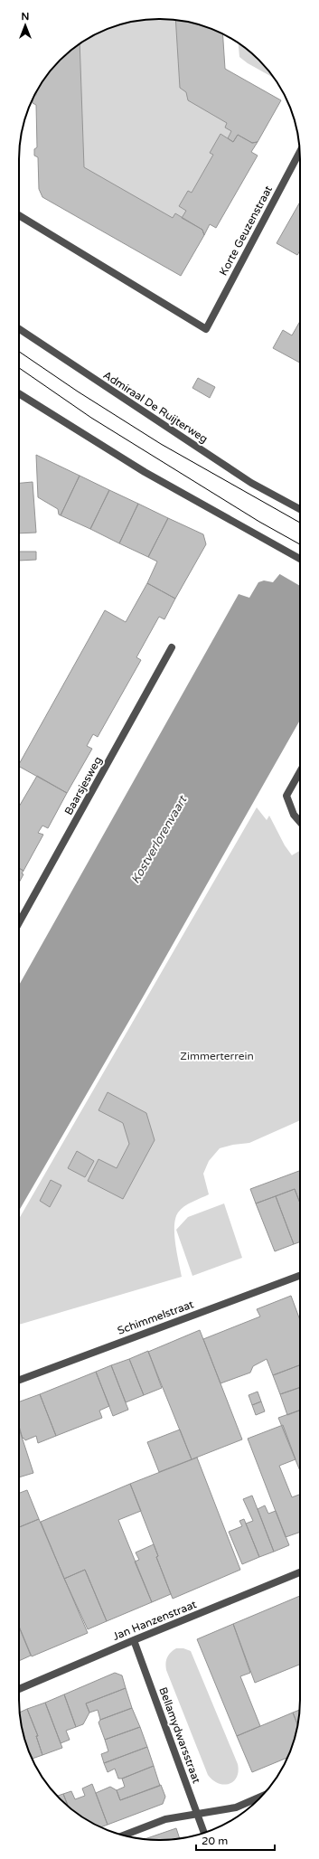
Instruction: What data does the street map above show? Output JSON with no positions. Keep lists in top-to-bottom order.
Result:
{
  "streets": {
    "street": [
      "Korte Geuzenstraat",
      "Admiraal De Ruijterweg",
      "Baarsjesweg",
      "Schimmelstraat",
      "Jan Hanzenstraat",
      "Bellamydwarsstraat"
    ]
  },
  "crossings": [
    ["Jan Hanzenstraat", "Bellamydwarsstraat"]
  ],
  "water": ["Kostverlorenvaart"],
  "parks": ["Zimmerterrein"],
  "scale_bar": "20 m",
  "north": "top"
}
